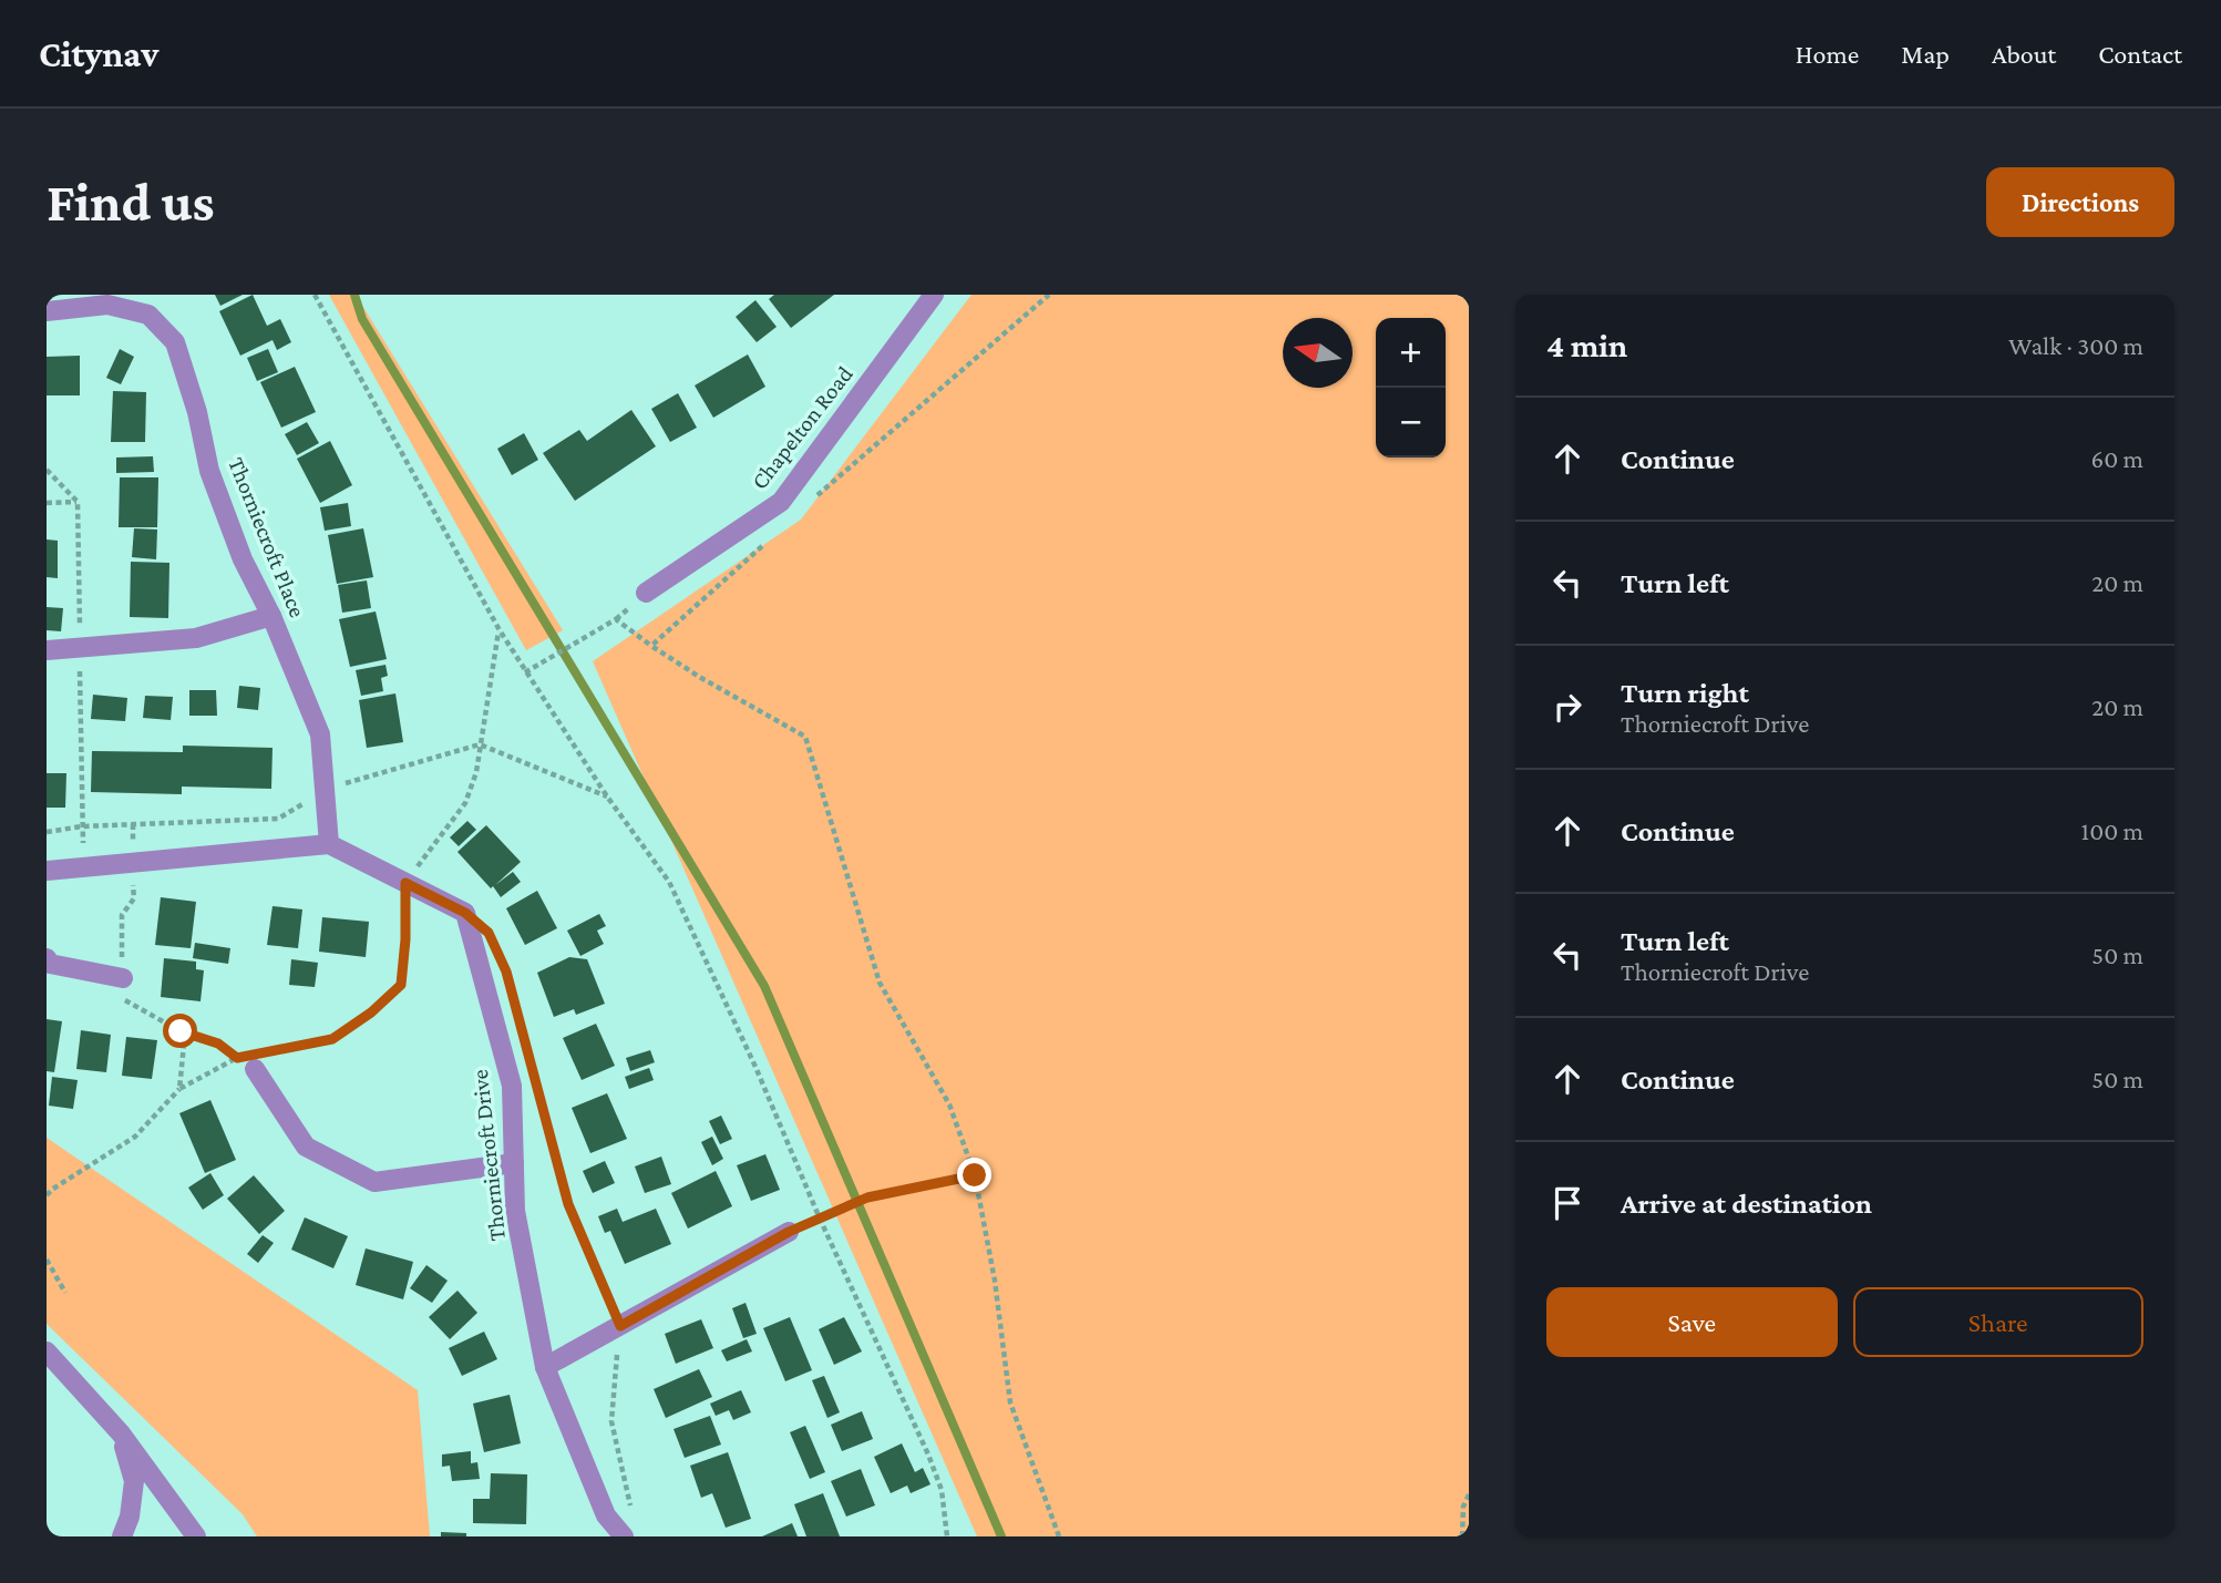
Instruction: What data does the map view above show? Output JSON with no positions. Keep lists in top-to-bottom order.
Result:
{
  "streets": {
    "street": ["Chapelton Road", "Thorniecroft Place", "Thorniecroft Drive"]
  },
  "crossings": [
    ["Thorniecroft Place", "Thorniecroft Drive"]
  ],
  "north": "left",
  "page": {
    "header": "Citynav",
    "nav": [
      "Home",
      "Map",
      "About",
      "Contact"
    ],
    "buttons": [
      "Directions",
      ["Save", "Share"]
    ],
    "title": "Find us",
    "heading": ["4 min", "Walk · 300 m"],
    "map_buttons": ["+", "−"],
    "list": [
      ["Continue", "60 m"],
      ["Turn left", "20 m"],
      ["Turn right", "Thorniecroft Drive", "20 m"],
      ["Continue", "100 m"],
      ["Turn left", "Thorniecroft Drive", "50 m"],
      ["Continue", "50 m"],
      "Arrive at destination"
    ]
  }
}
